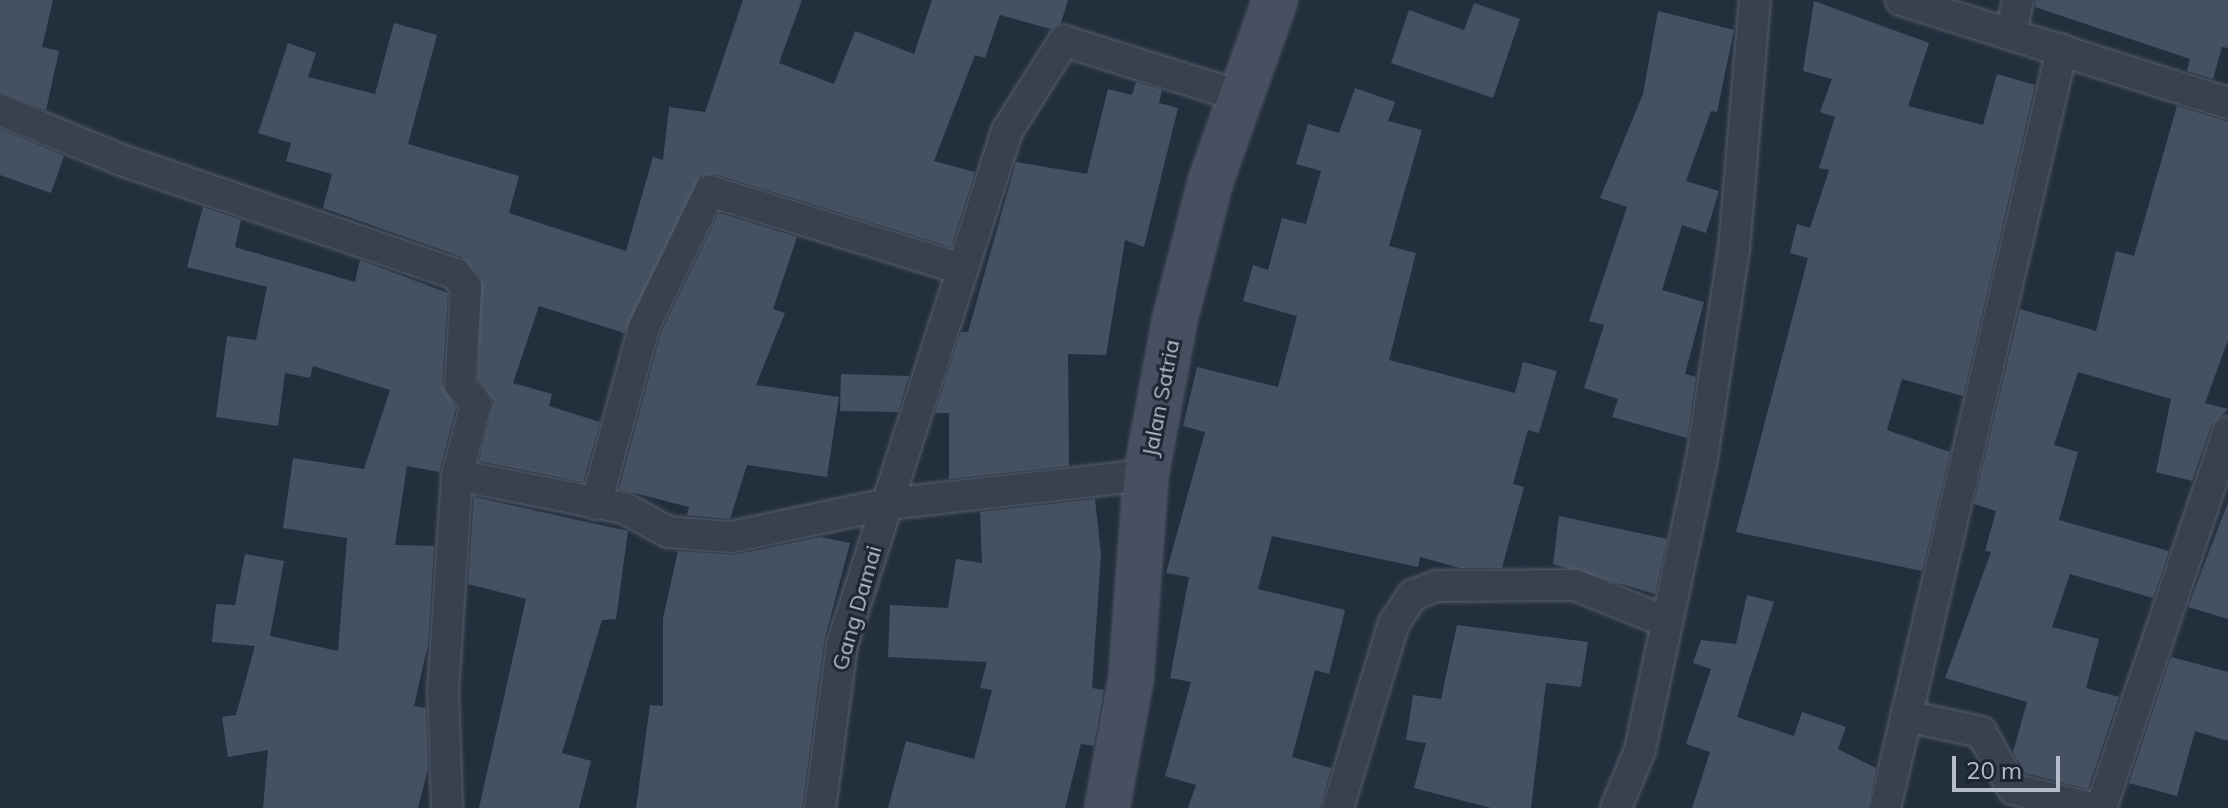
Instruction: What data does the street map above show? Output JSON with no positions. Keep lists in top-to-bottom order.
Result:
{
  "streets": {
    "street": ["Jalan Satria", "Gang Damai"]
  },
  "crossings": [
    ["Jalan Satria", "Gang Damai"]
  ],
  "scale_bar": "20 m"
}
